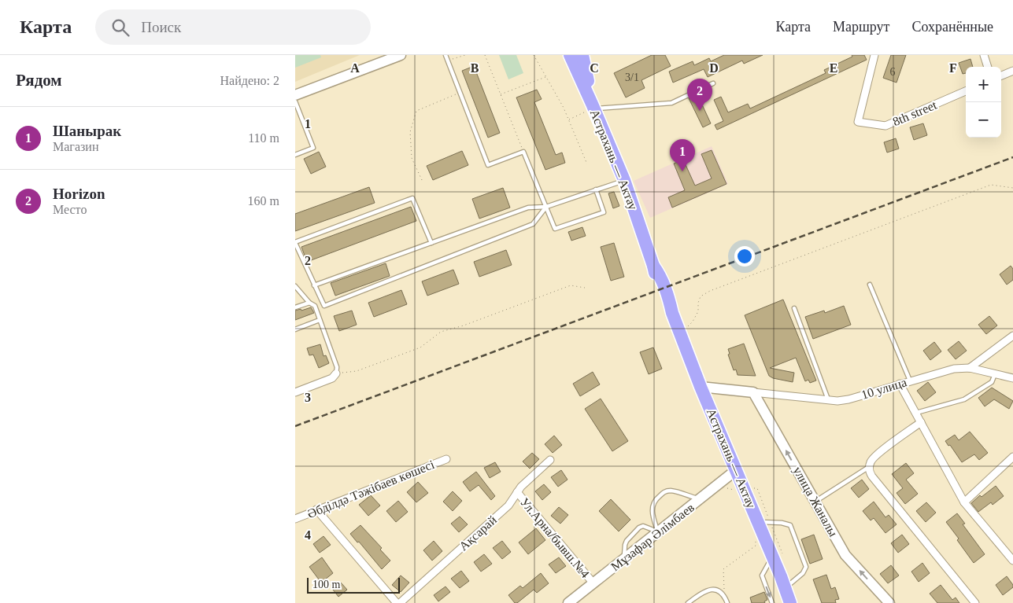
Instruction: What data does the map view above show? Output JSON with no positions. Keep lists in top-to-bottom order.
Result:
{
  "streets": {
    "highway": ["Астрахань — Актау"],
    "street": [
      "8th street",
      "10 улица",
      "Әбділдә Тәжібаев көшесі",
      "улица Жаналы",
      "Ақсарай",
      "Мұзафар Әлімбаев",
      "Ул.Арна/бывш.№4"
    ]
  },
  "crossings": [
    ["Астрахань — Актау", "Мұзафар Әлімбаев"],
    ["10 улица", "улица Жаналы"],
    ["Ақсарай", "Ул.Арна/бывш.№4"],
    ["Мұзафар Әлімбаев", "Ул.Арна/бывш.№4"]
  ],
  "house_numbers": ["6", "3/1"],
  "scale_bar": "100 m",
  "page": {
    "header": "Карта",
    "search": "Поиск",
    "nav": ["Карта", "Маршрут", "Сохранённые"],
    "heading": ["Рядом", "Найдено: 2"],
    "map_buttons": ["+", "−"],
    "pins": ["2", "1"],
    "list": [
      {
        "mark": "1",
        "name": "Шанырак",
        "note": "Магазин",
        "value": "110 m"
      },
      {
        "mark": "2",
        "name": "Horizon",
        "note": "Место",
        "value": "160 m"
      }
    ],
    "scale": "100 m"
  },
  "grid": {
    "columns": [
      "A",
      "B",
      "C",
      "D",
      "E",
      "F"
    ],
    "rows": [
      "1",
      "2",
      "3",
      "4"
    ]
  }
}
